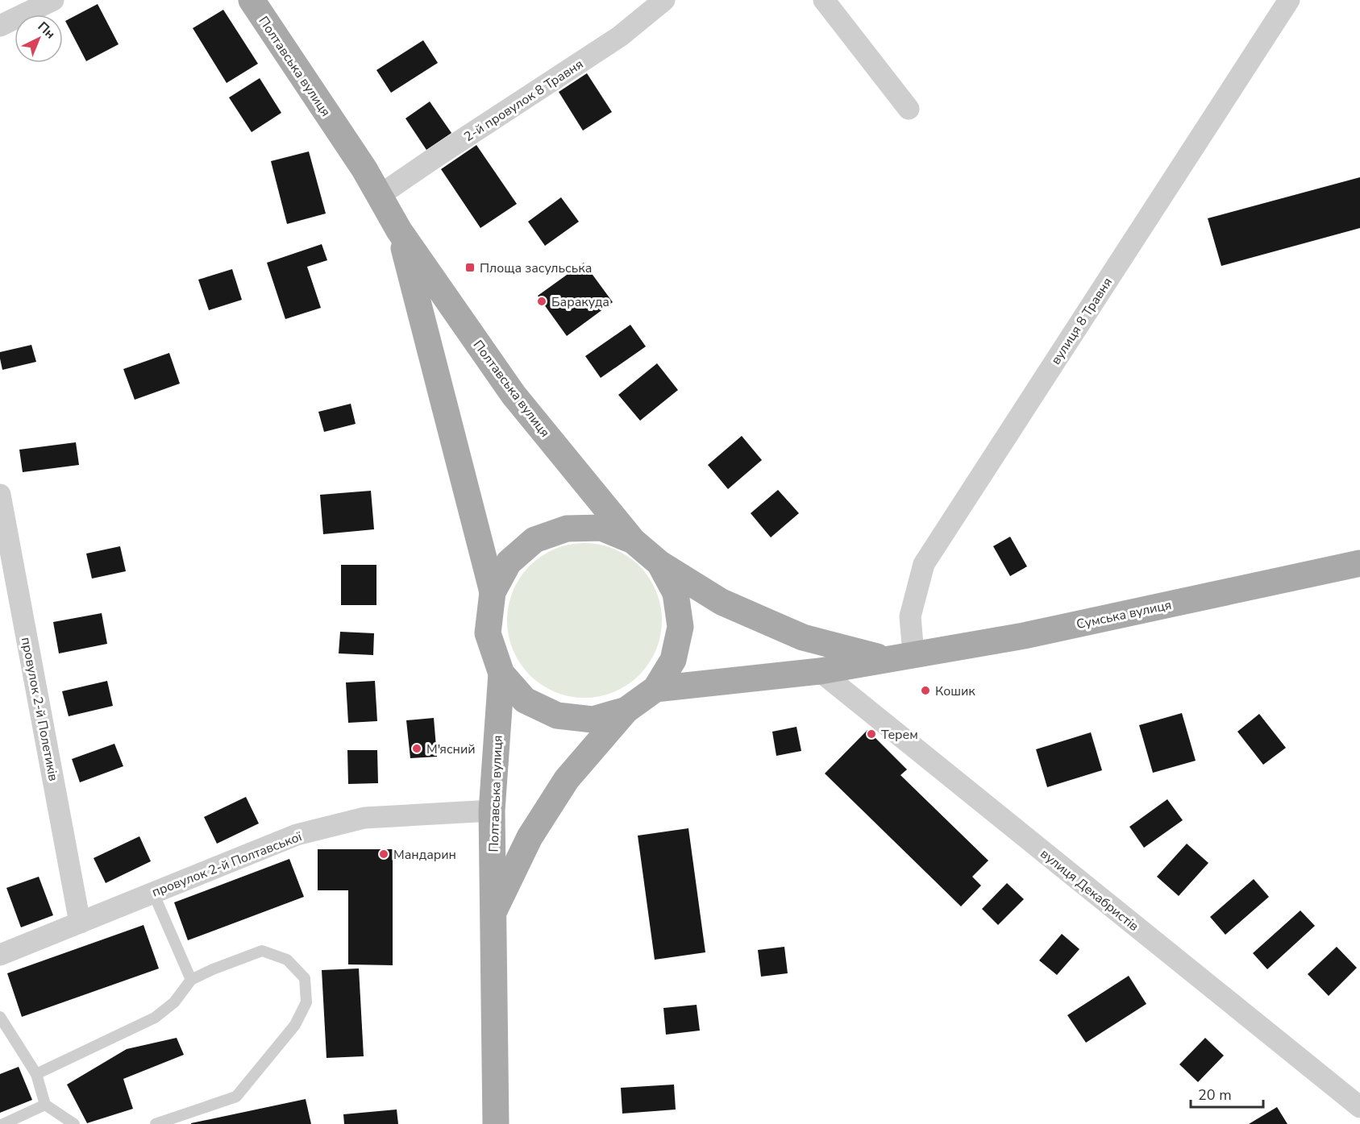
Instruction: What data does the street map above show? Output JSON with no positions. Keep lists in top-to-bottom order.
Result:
{
  "streets": {
    "main road": ["Полтавська вулиця", "Сумська вулиця"],
    "street": [
      "2-й провулок 8 Травня",
      "вулиця 8 Травня",
      "провулок 2-й Полетиків",
      "провулок 2-й Полтавської",
      "вулиця Декабристів"
    ]
  },
  "crossings": [
    ["Полтавська вулиця", "2-й провулок 8 Травня"],
    ["Полтавська вулиця", "провулок 2-й Полтавської"],
    ["вулиця 8 Травня", "Сумська вулиця"],
    ["Сумська вулиця", "вулиця Декабристів"],
    ["провулок 2-й Полетиків", "провулок 2-й Полтавської"]
  ],
  "places": {
    "transit": ["Площа засульська"],
    "other": [
      "Баракуда",
      "Кошик",
      "Терем",
      "М'ясний",
      "Мандарин"
    ]
  },
  "scale_bar": "20 m",
  "north": "top right"
}
